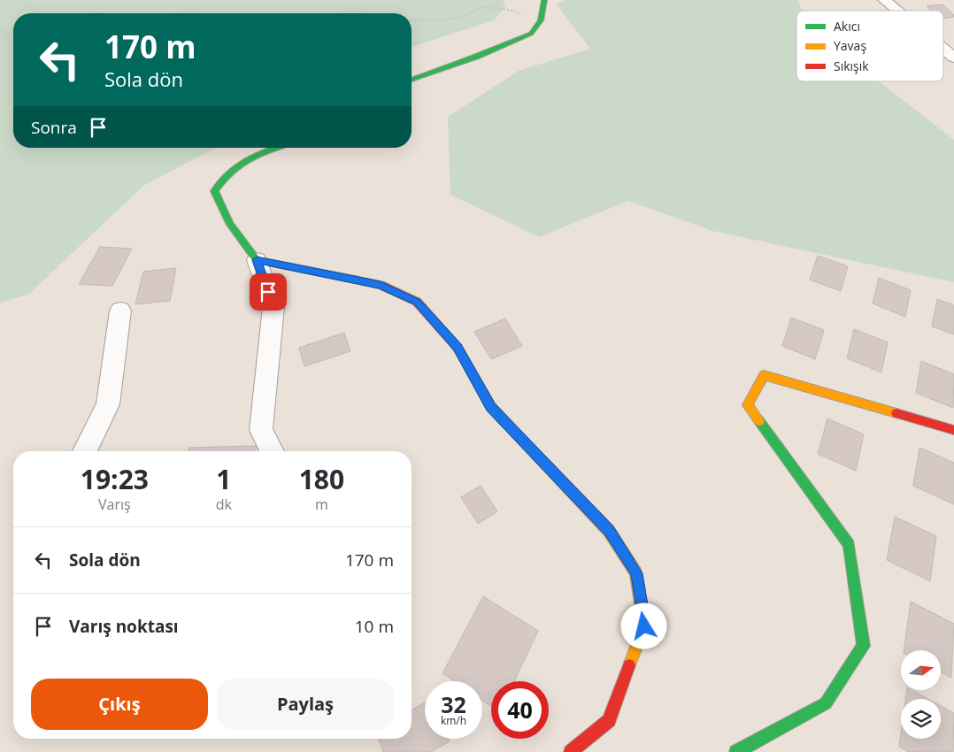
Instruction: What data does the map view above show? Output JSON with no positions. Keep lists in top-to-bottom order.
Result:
{
  "legend": ["Akıcı", "Yavaş", "Sıkışık"],
  "north": "right",
  "page": {
    "turn": ["170 m", "Sola dön"],
    "then": "Sonra",
    "eta": [
      "19:23",
      "Varış",
      "1",
      "dk",
      "180",
      "m"
    ],
    "list": [
      {
        "name": "Sola dön",
        "value": "170 m"
      },
      {
        "name": "Varış noktası",
        "value": "10 m"
      }
    ],
    "buttons": ["Çıkış", "Paylaş"],
    "speed": "32 km/h",
    "limit": "40"
  }
}
